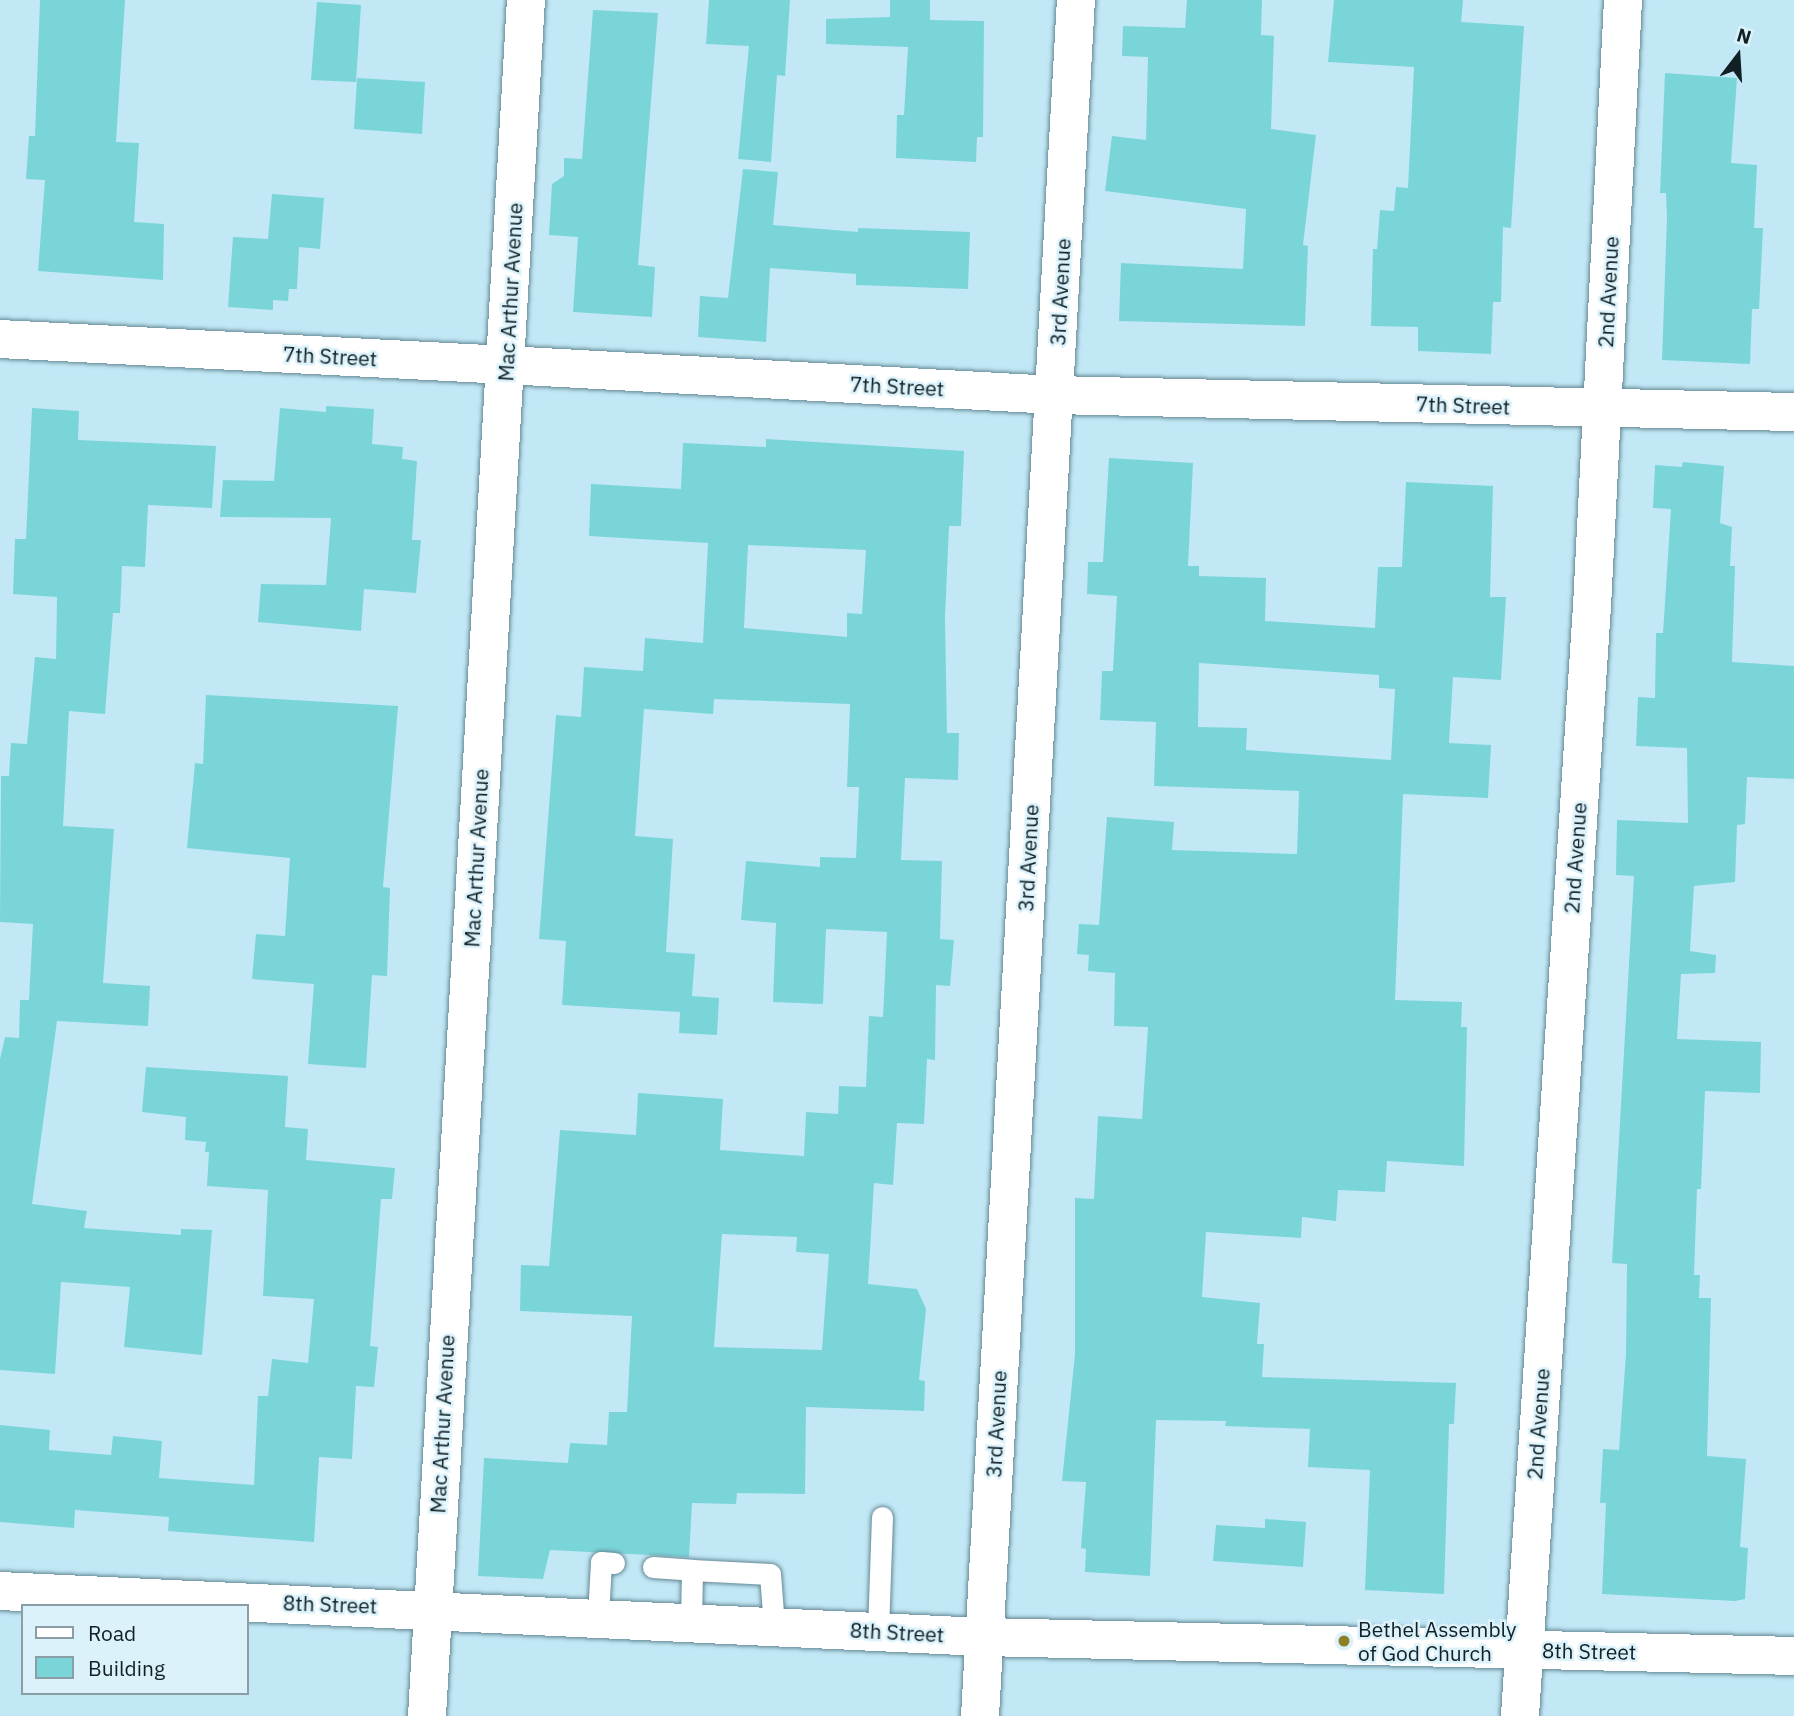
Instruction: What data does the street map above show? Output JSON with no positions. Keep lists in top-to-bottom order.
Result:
{
  "streets": {
    "street": [
      "Mac Arthur Avenue",
      "3rd Avenue",
      "2nd Avenue",
      "7th Street",
      "8th Street"
    ]
  },
  "crossings": [
    ["Mac Arthur Avenue", "7th Street"],
    ["Mac Arthur Avenue", "8th Street"],
    ["3rd Avenue", "7th Street"],
    ["3rd Avenue", "8th Street"],
    ["2nd Avenue", "7th Street"],
    ["2nd Avenue", "8th Street"]
  ],
  "places": ["Bethel Assembly of God Church"],
  "legend": ["Road", "Building"],
  "north": "top"
}
